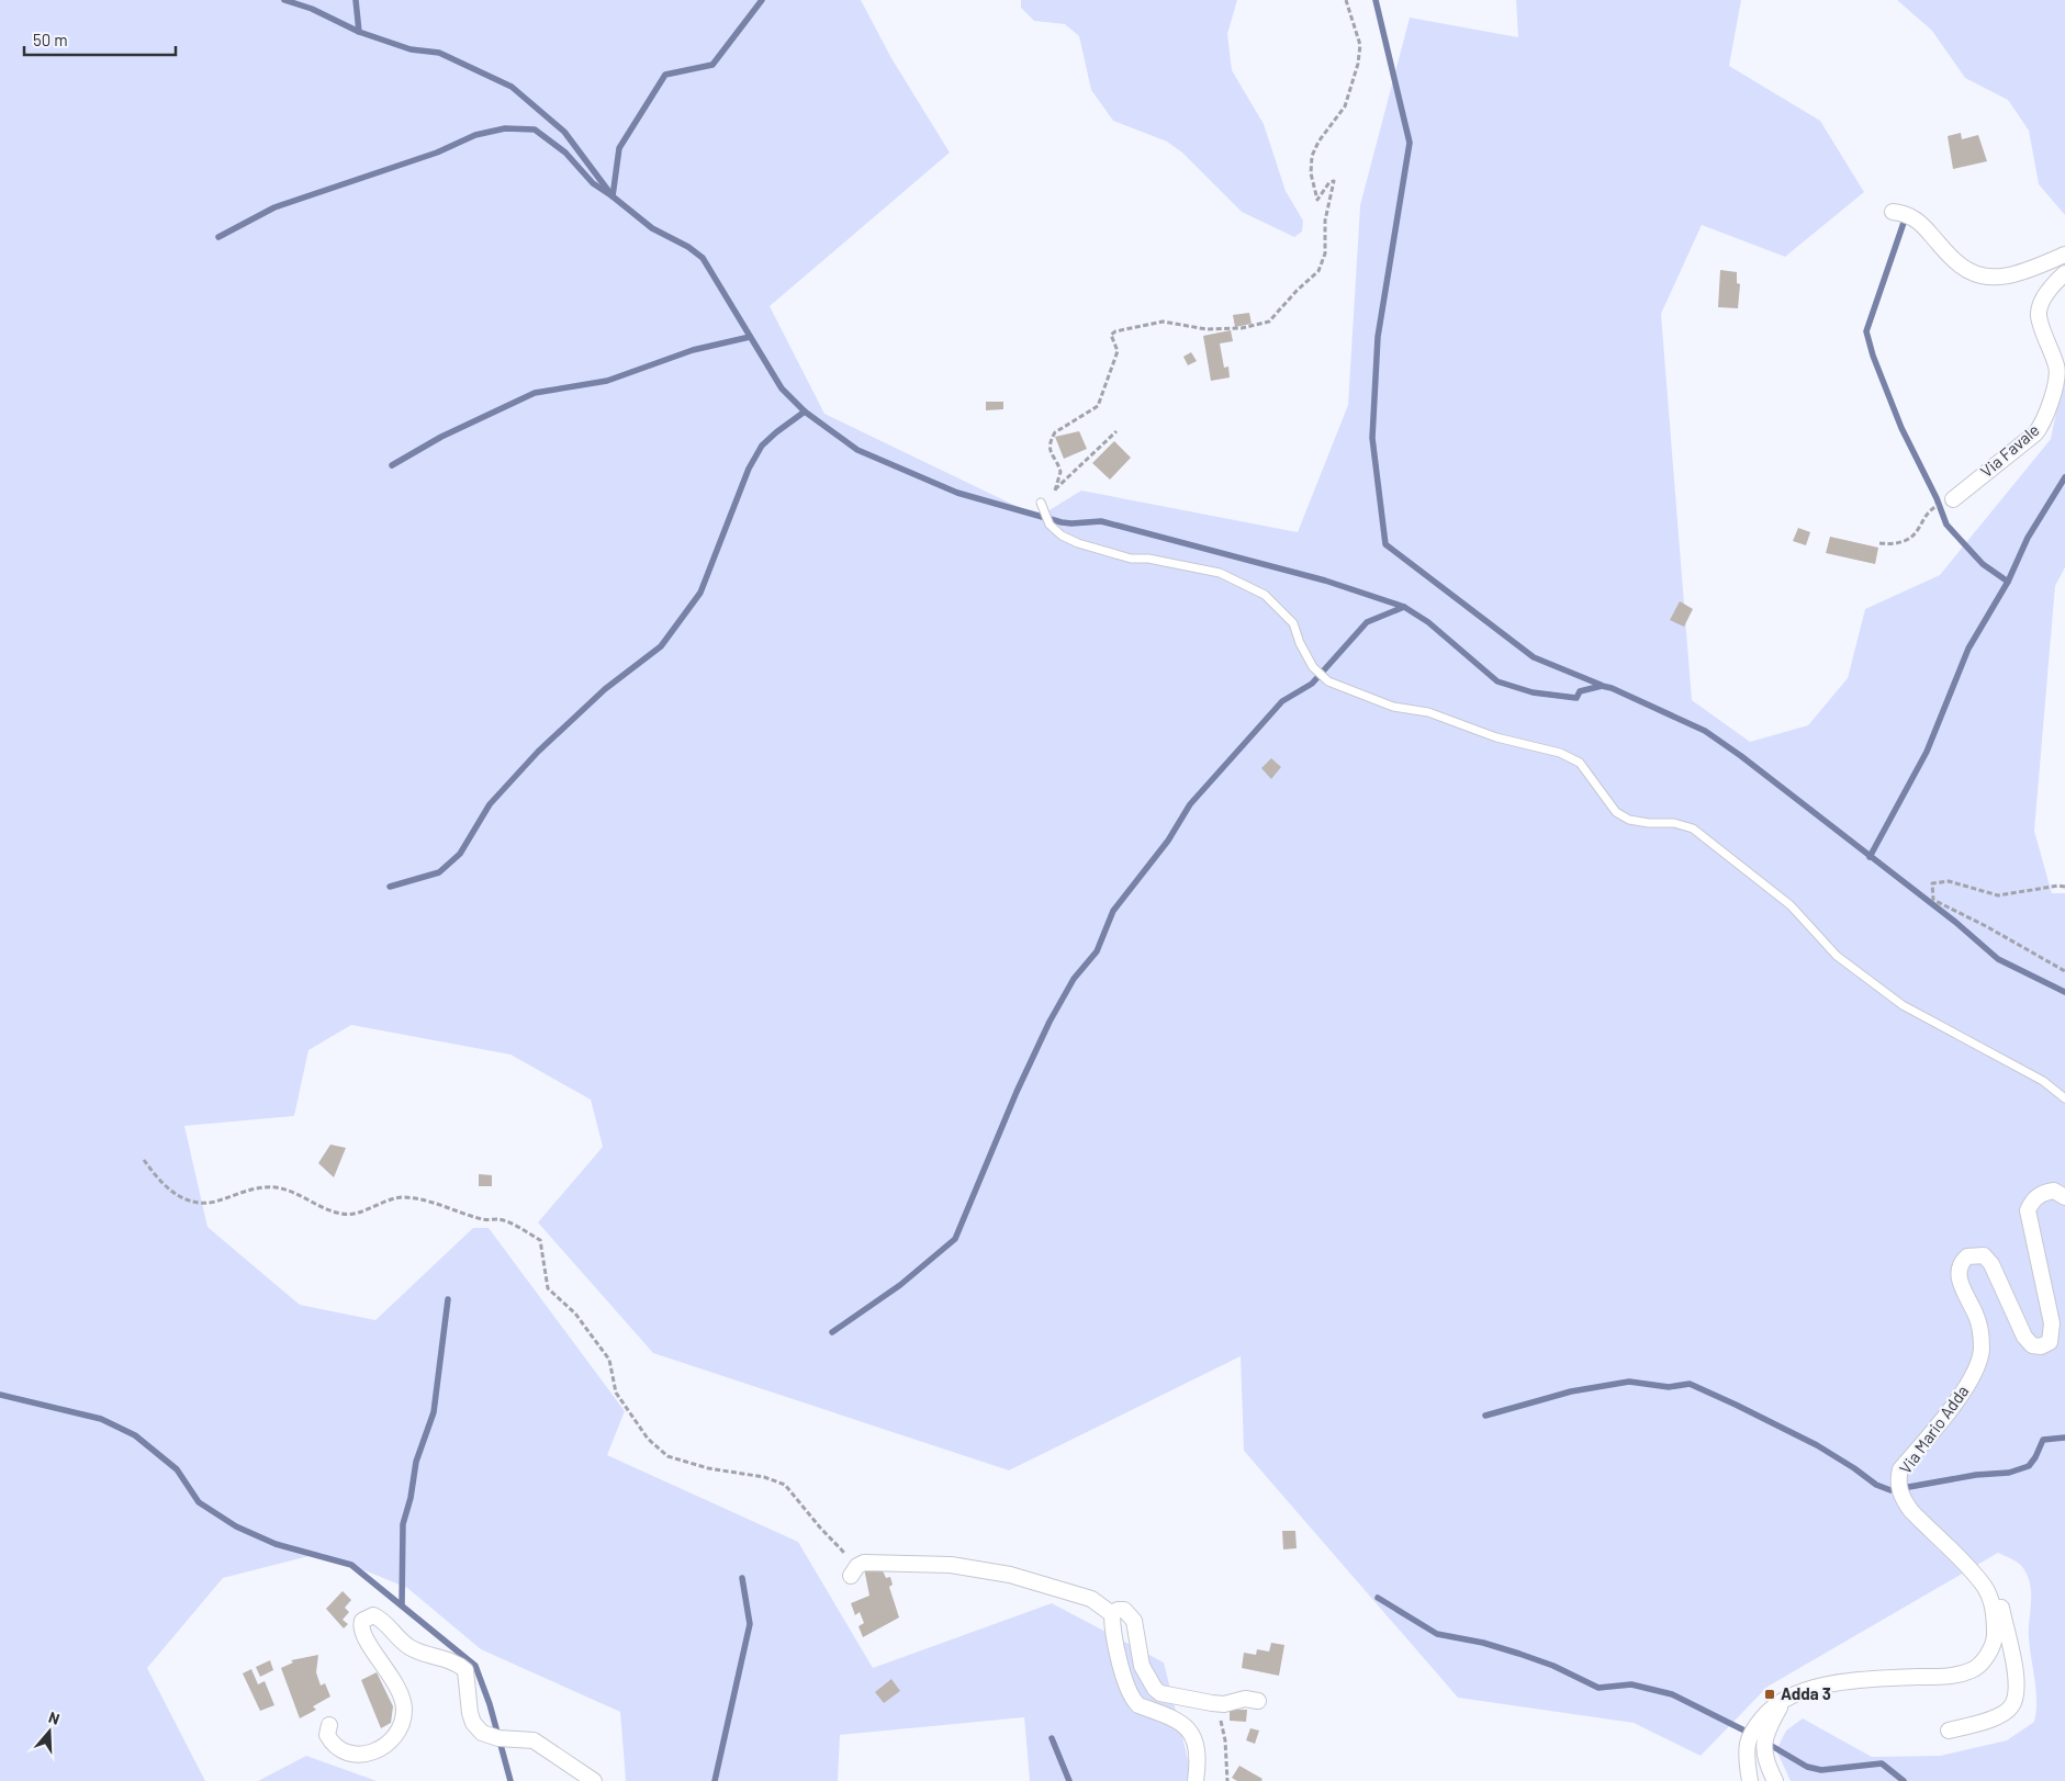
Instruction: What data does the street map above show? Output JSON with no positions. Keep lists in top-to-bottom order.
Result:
{
  "streets": {
    "street": ["Via Favale", "Via Mario Adda"]
  },
  "places": {
    "transit": ["Adda 3"]
  },
  "scale_bar": "50 m",
  "north": "top"
}
